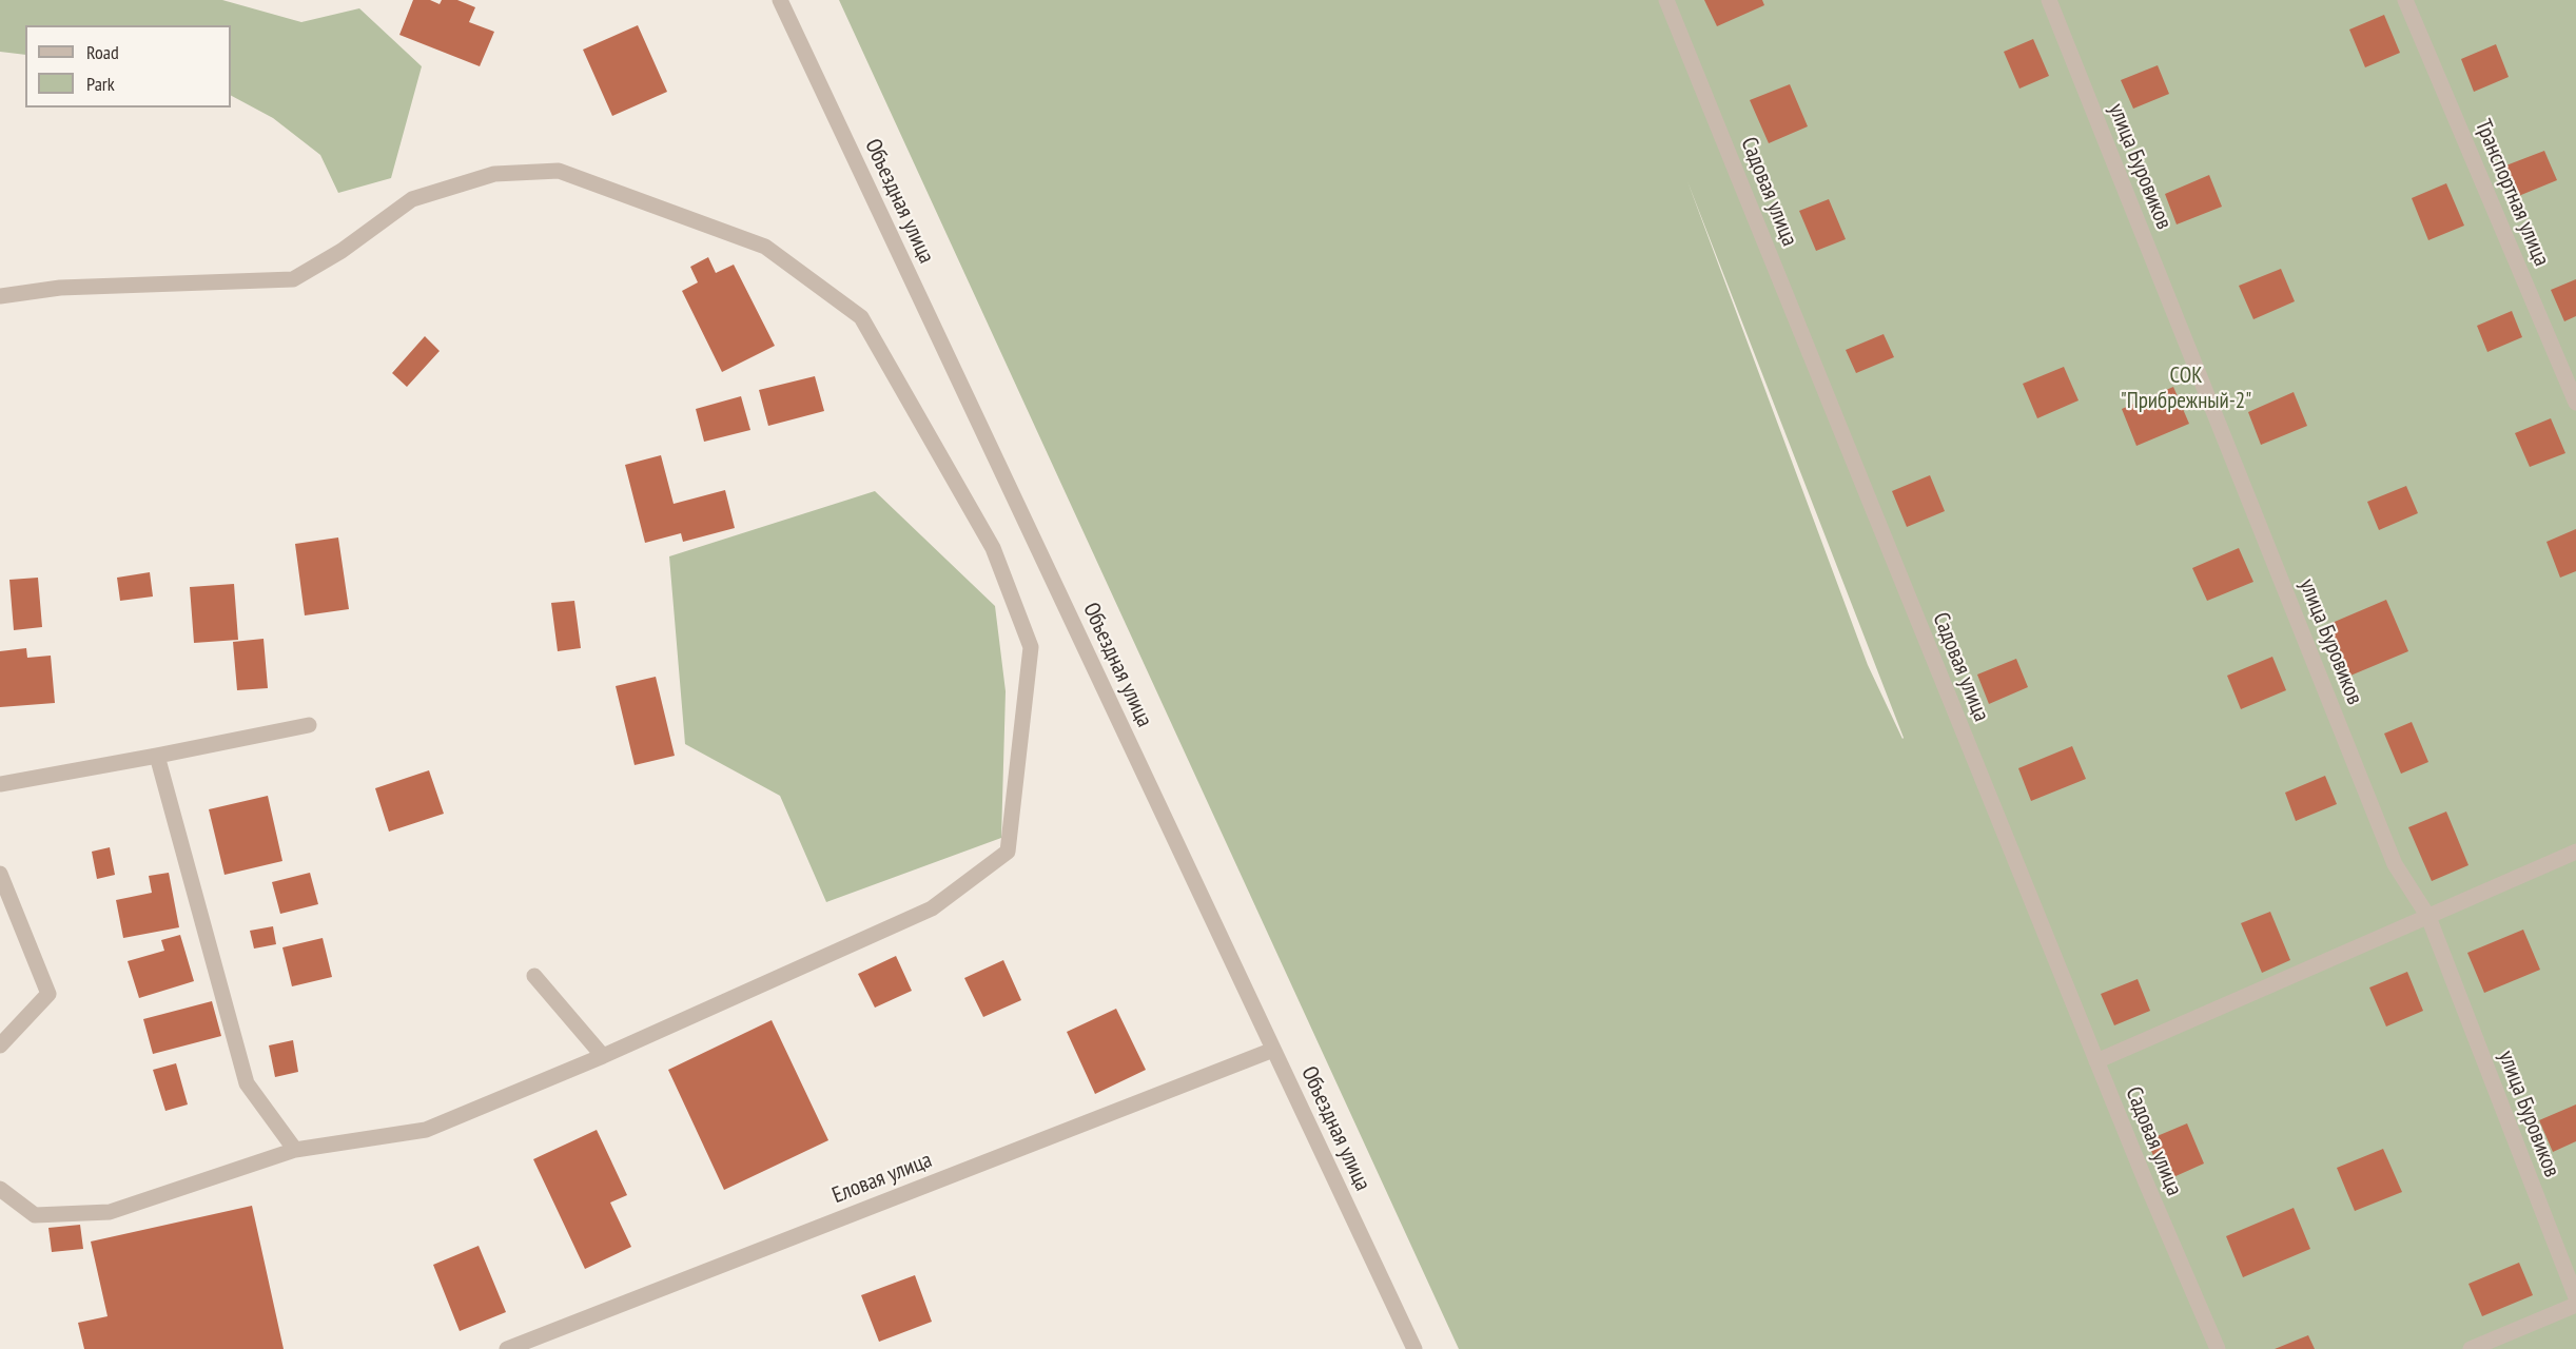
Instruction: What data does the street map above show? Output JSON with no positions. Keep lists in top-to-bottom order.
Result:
{
  "streets": {
    "street": [
      "улица Буровиков",
      "Садовая улица",
      "Транспортная улица",
      "Объездная улица",
      "Еловая улица"
    ]
  },
  "crossings": [
    ["Объездная улица", "Еловая улица"]
  ],
  "parks": ["СОК \"Прибрежный-2\""],
  "legend": ["Road", "Park"]
}
